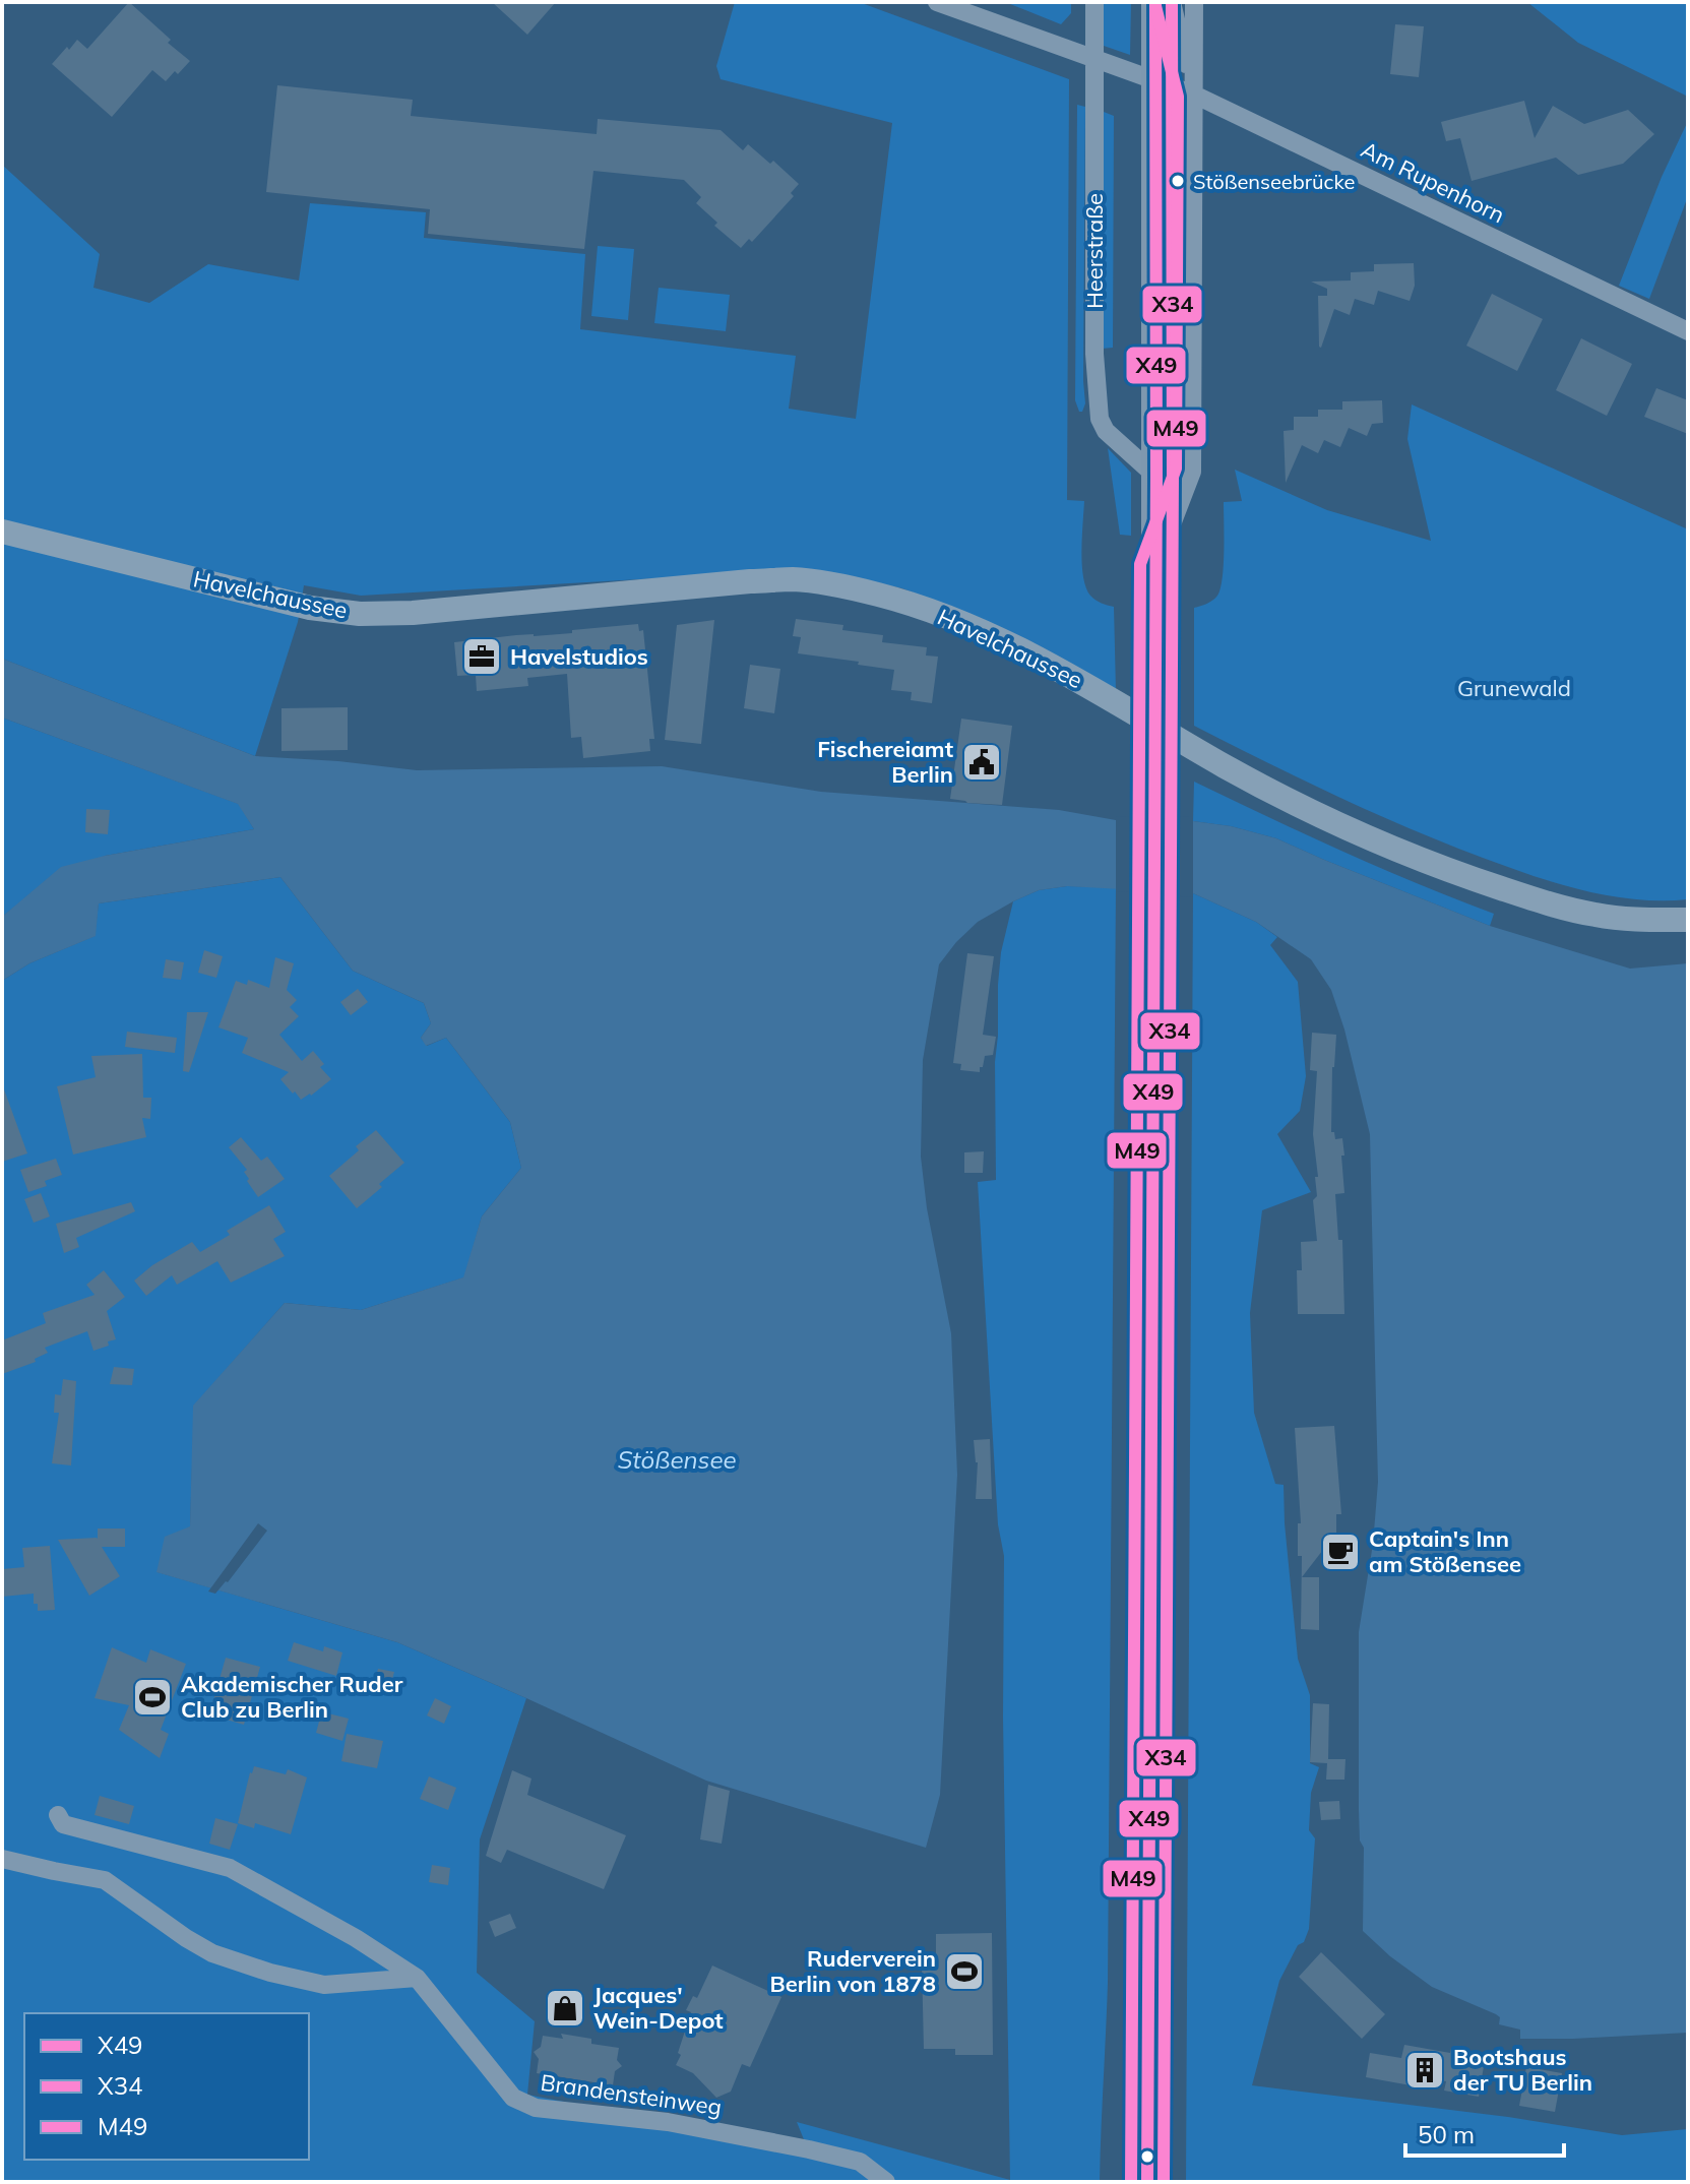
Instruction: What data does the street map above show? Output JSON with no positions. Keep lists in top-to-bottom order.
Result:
{
  "streets": {
    "street": [
      "Am Rupenhorn",
      "Heerstraße",
      "Havelchaussee",
      "Brandensteinweg"
    ]
  },
  "crossings": [
    ["Am Rupenhorn", "Heerstraße"]
  ],
  "water": ["Stößensee"],
  "parks": ["Grunewald"],
  "places": {
    "other": ["Stößenseebrücke"],
    "office": ["Havelstudios"],
    "public building": ["Fischereiamt Berlin"],
    "cafe": ["Captain's Inn am Stößensee"],
    "sports": ["Akademischer Ruder Club zu Berlin", "Ruderverein Berlin von 1878"],
    "shop": ["Jacques' Wein-Depot"],
    "building": ["Bootshaus der TU Berlin"]
  },
  "lines": ["transit line X49", "transit line X34", "transit line M49"],
  "legend": ["X49", "X34", "M49"],
  "scale_bar": "50 m"
}
